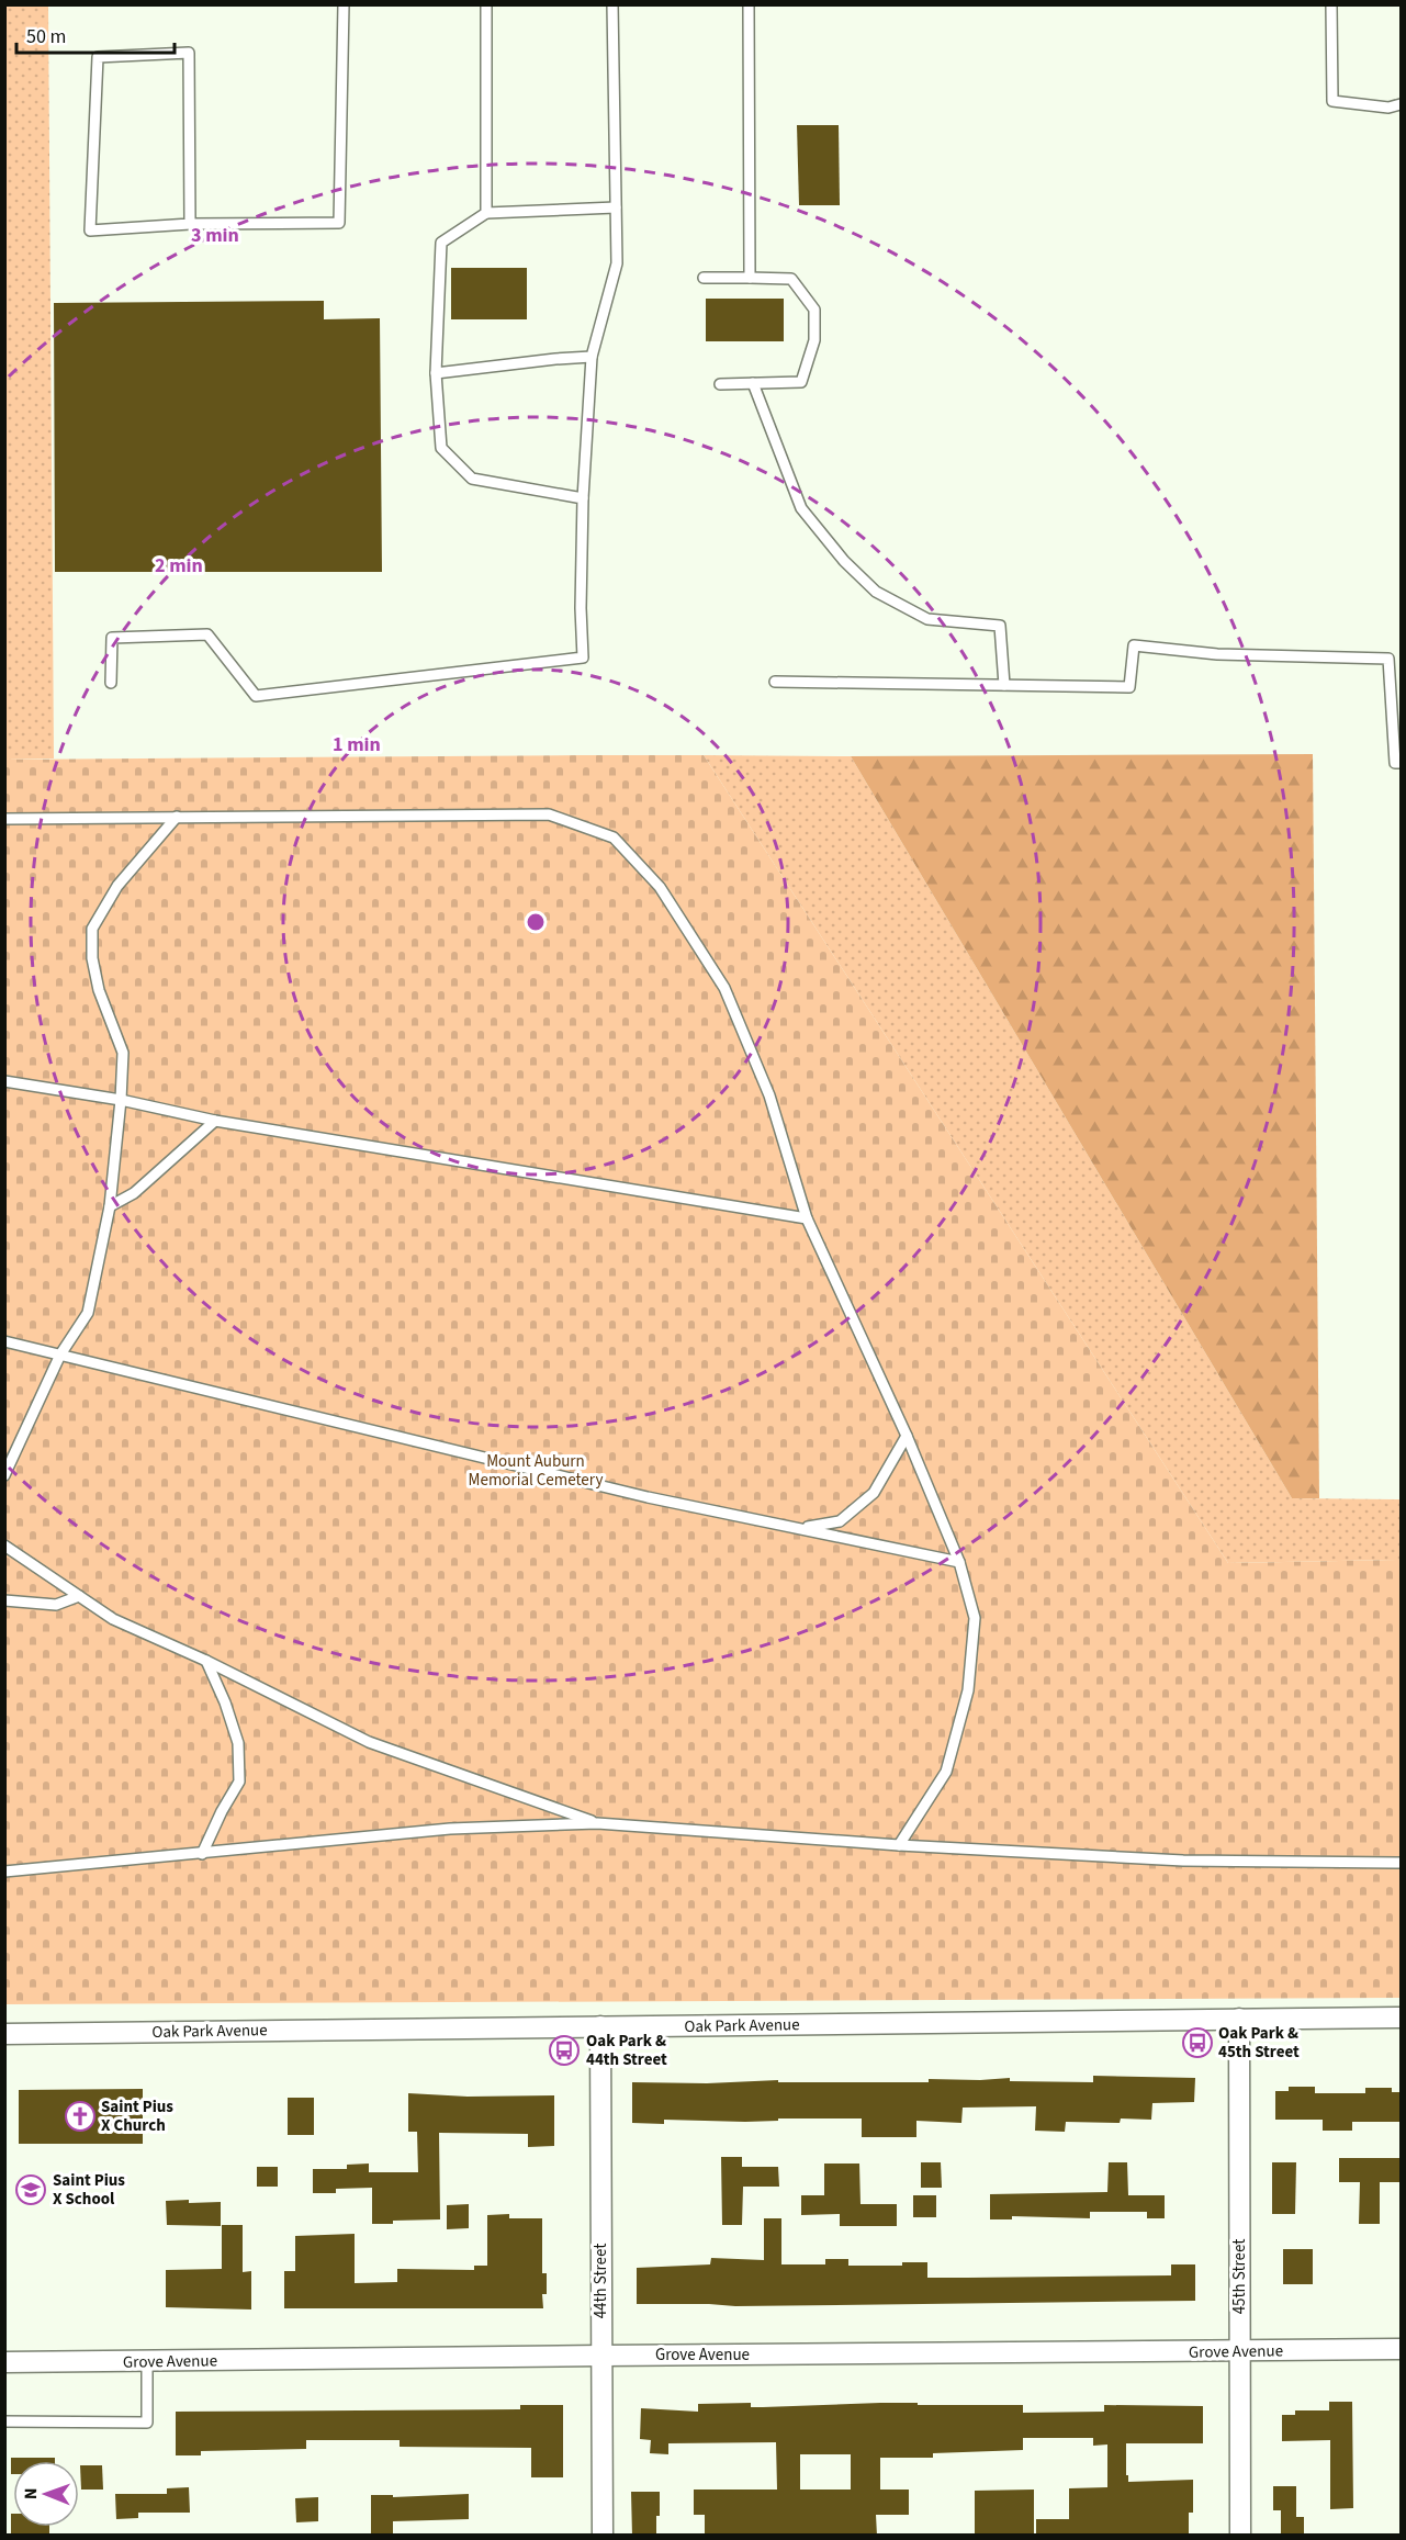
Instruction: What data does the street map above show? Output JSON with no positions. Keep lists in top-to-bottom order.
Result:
{
  "streets": {
    "street": [
      "Oak Park Avenue",
      "45th Street",
      "44th Street",
      "Grove Avenue"
    ]
  },
  "crossings": [
    ["Oak Park Avenue", "45th Street"],
    ["Oak Park Avenue", "44th Street"],
    ["45th Street", "Grove Avenue"],
    ["44th Street", "Grove Avenue"]
  ],
  "parks": ["Mount Auburn Memorial Cemetery"],
  "places": {
    "bus stop": ["Oak Park & 45th Street", "Oak Park & 44th Street"],
    "church": ["Saint Pius X Church"],
    "school or university": ["Saint Pius X School"]
  },
  "scale_bar": "50 m",
  "north": "left",
  "rings": ["3 min", "2 min", "1 min"]
}
